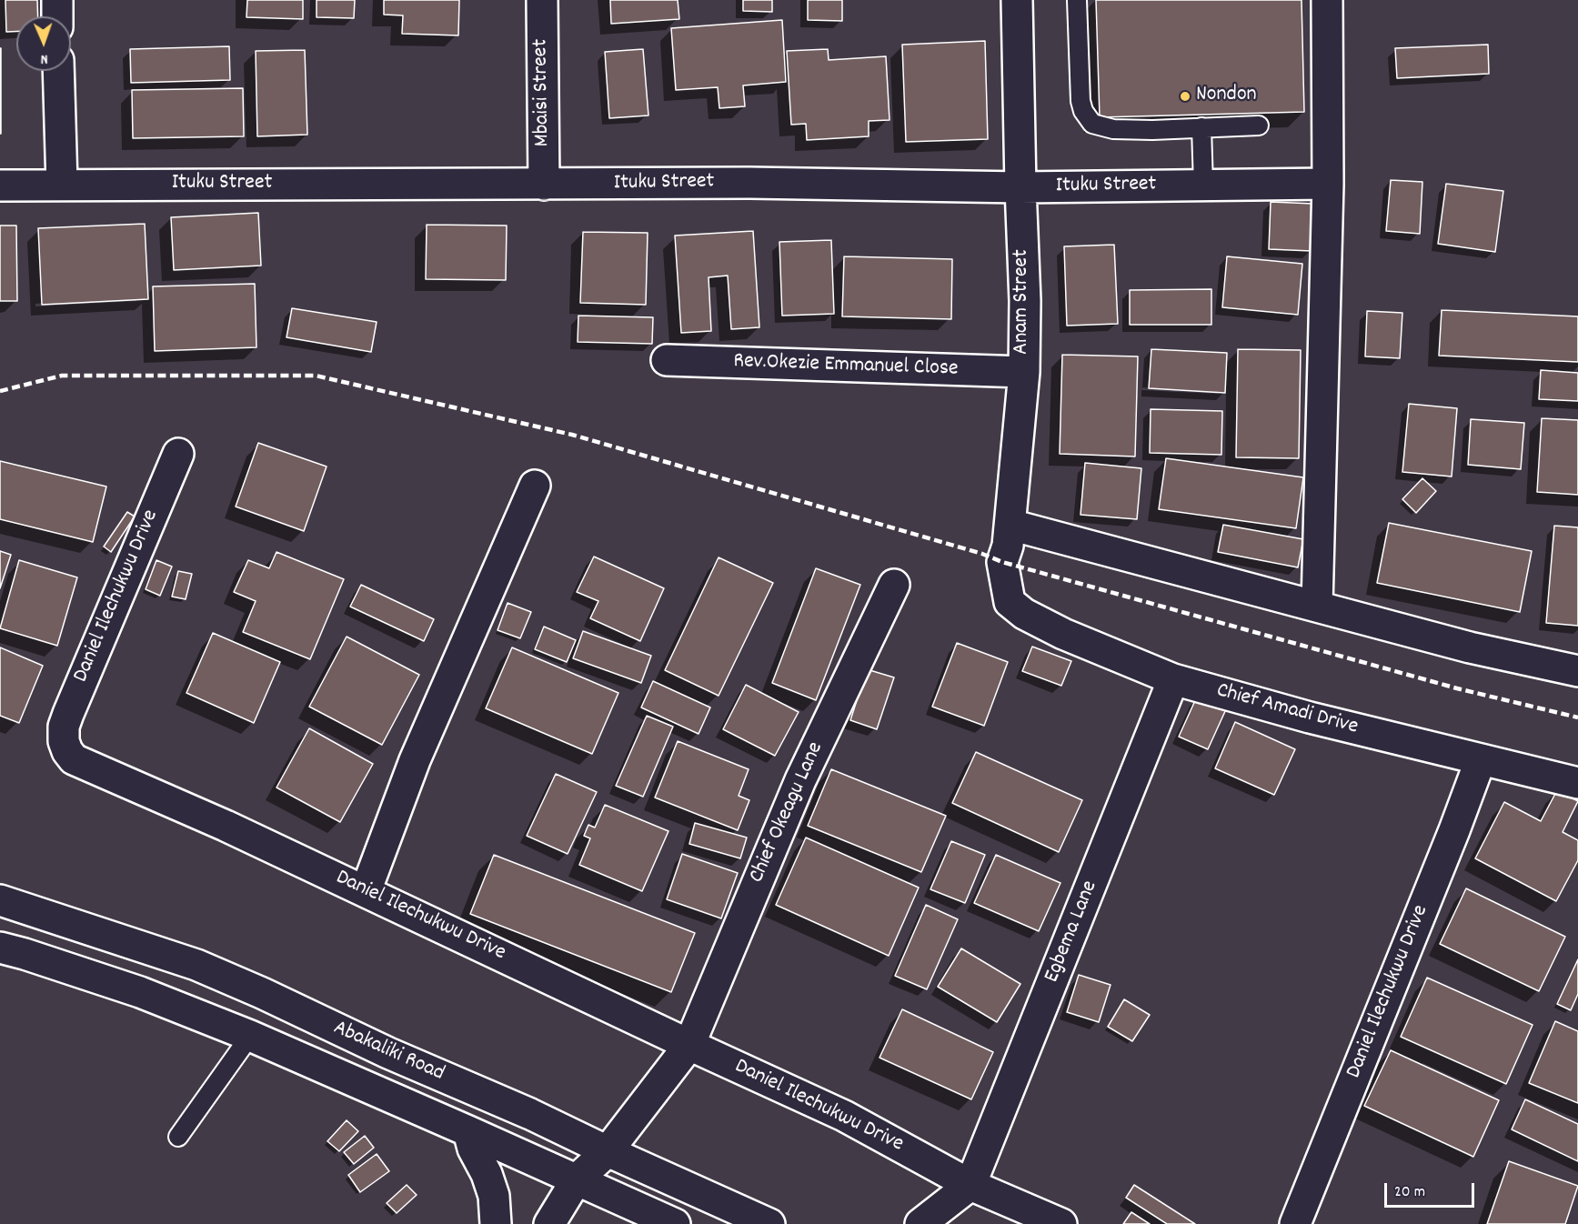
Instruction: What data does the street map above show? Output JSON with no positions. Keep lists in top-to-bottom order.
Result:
{
  "streets": {
    "main road": [
      "Mbaisi Street",
      "Ituku Street",
      "Anam Street",
      "Rev.Okezie Emmanuel Close",
      "Daniel Ilechukwu Drive",
      "Chief Amadi Drive",
      "Chief Okeagu Lane",
      "Egbema Lane",
      "Abakaliki Road"
    ]
  },
  "crossings": [
    ["Mbaisi Street", "Ituku Street"],
    ["Ituku Street", "Anam Street"],
    ["Anam Street", "Rev.Okezie Emmanuel Close"],
    ["Anam Street", "Chief Amadi Drive"],
    ["Daniel Ilechukwu Drive", "Chief Amadi Drive"],
    ["Daniel Ilechukwu Drive", "Chief Okeagu Lane"],
    ["Daniel Ilechukwu Drive", "Egbema Lane"],
    ["Chief Amadi Drive", "Egbema Lane"],
    ["Chief Okeagu Lane", "Abakaliki Road"]
  ],
  "places": ["Nondon"],
  "scale_bar": "20 m",
  "north": "bottom"
}
